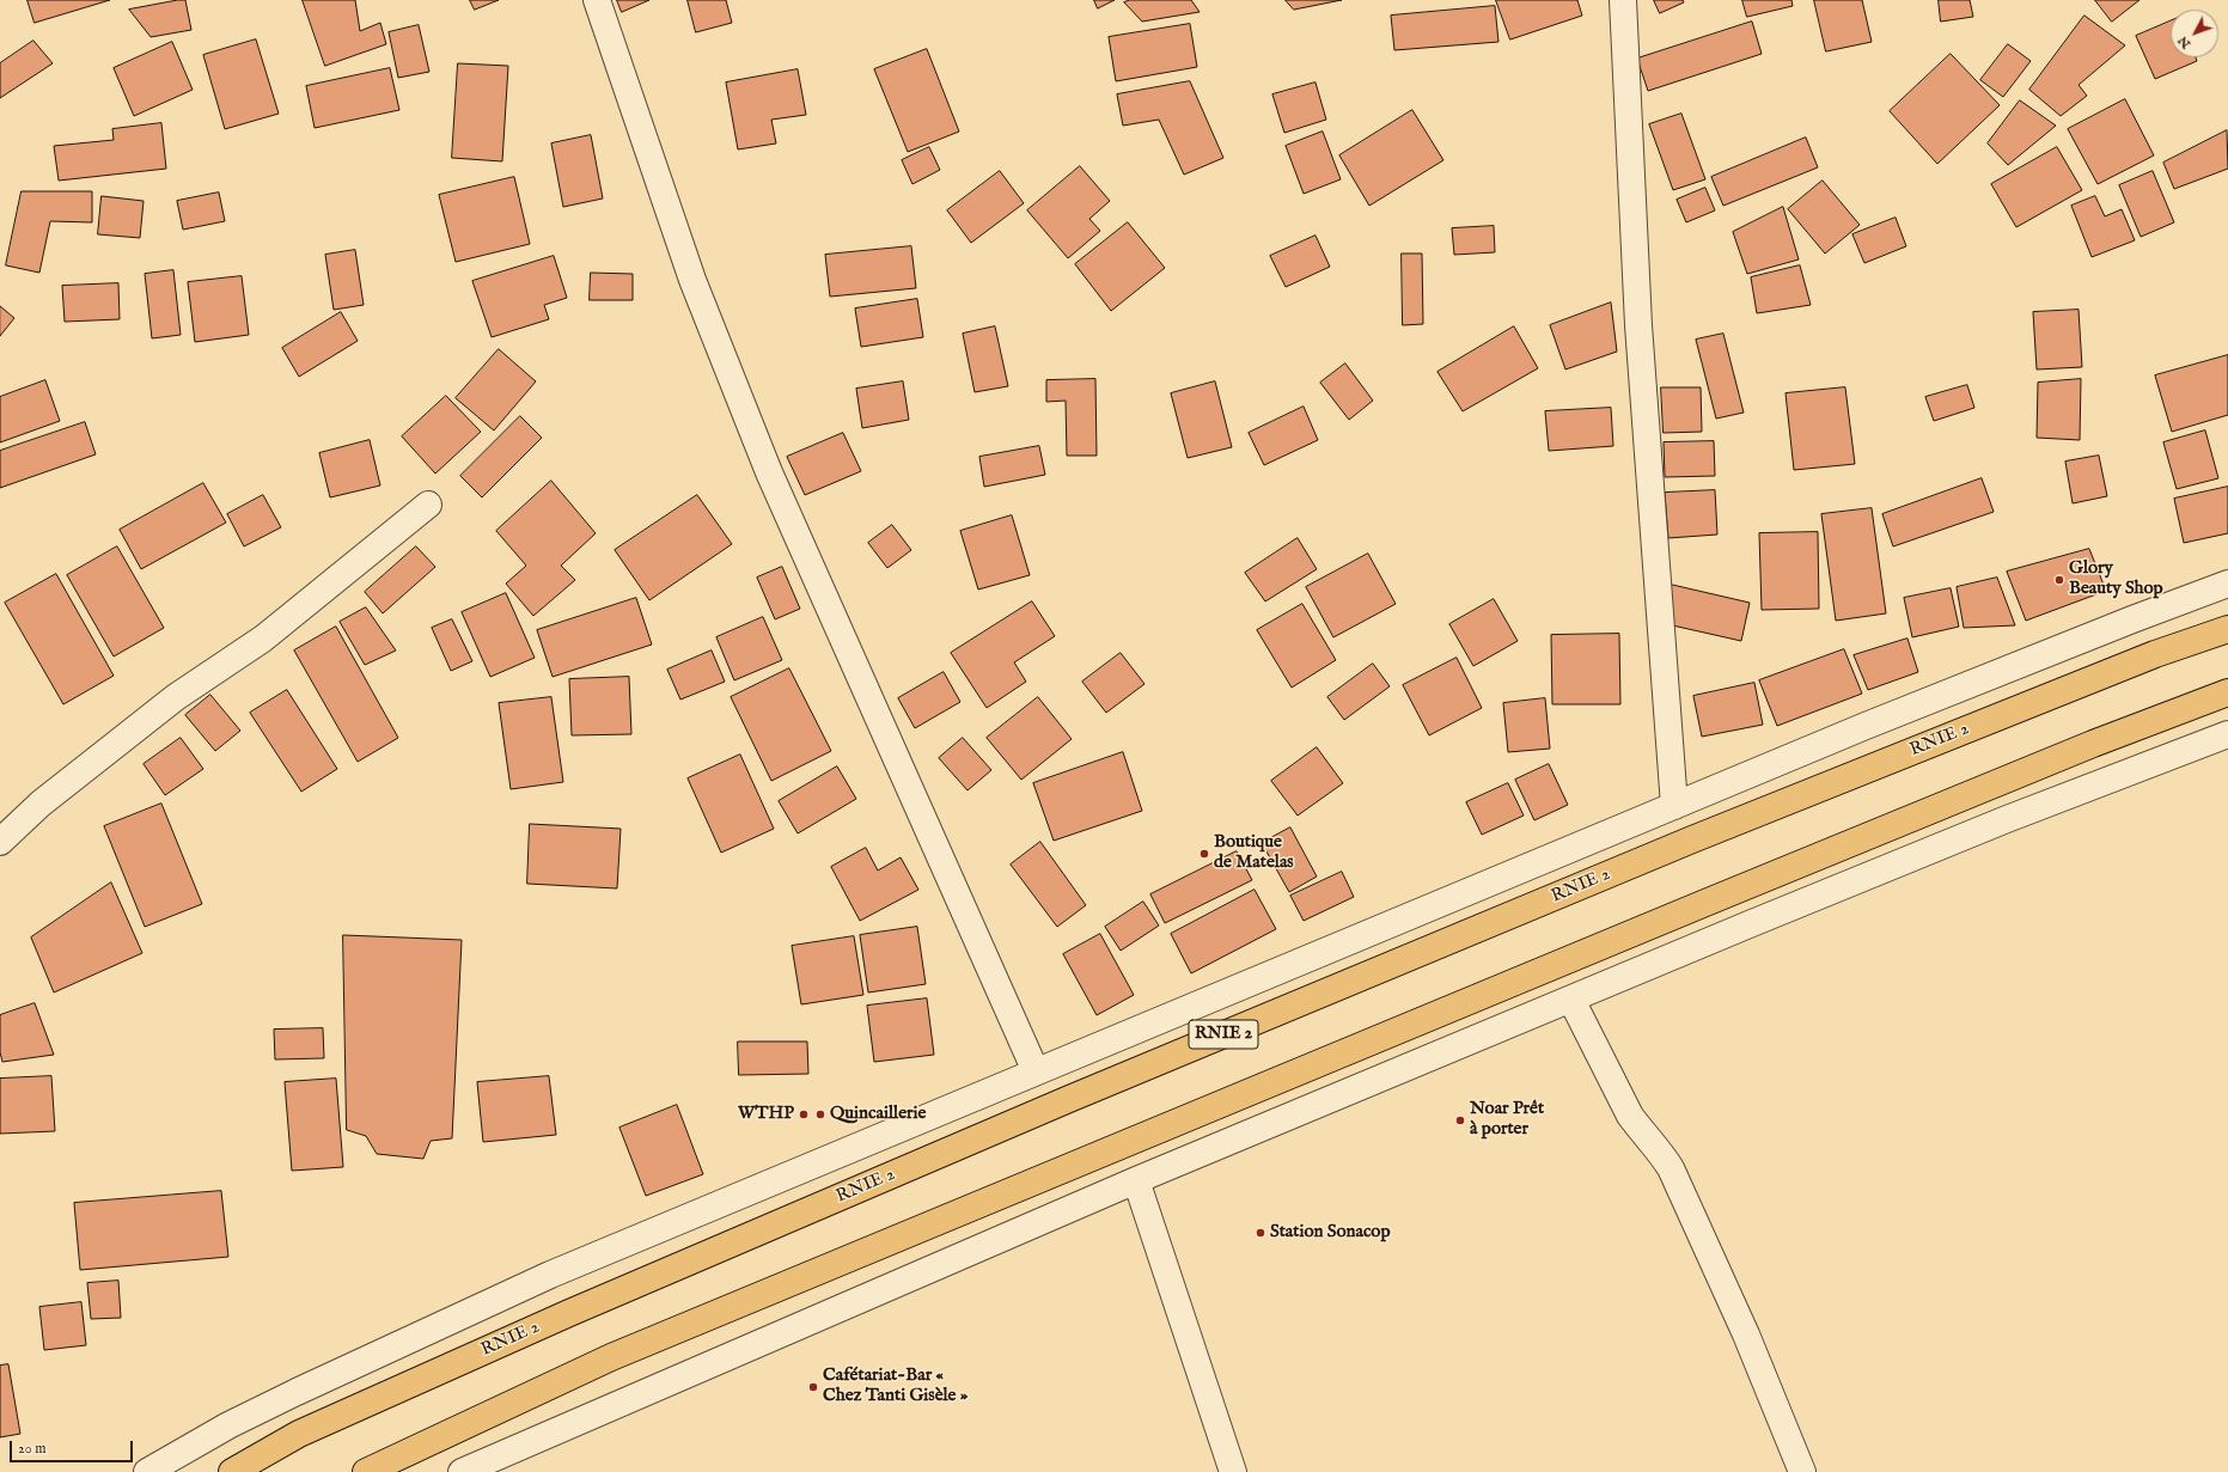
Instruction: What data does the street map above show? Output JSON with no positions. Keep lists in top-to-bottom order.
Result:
{
  "streets": {
    "highway": ["RNIE 2"]
  },
  "places": [
    "Glory Beauty Shop",
    "Boutique de Matelas",
    "WTHP",
    "Quincaillerie",
    "Noar Prêt à porter",
    "Station Sonacop",
    "Cafétariat-Bar « Chez Tanti Gisèle »"
  ],
  "scale_bar": "20 m",
  "north": "bottom left"
}
